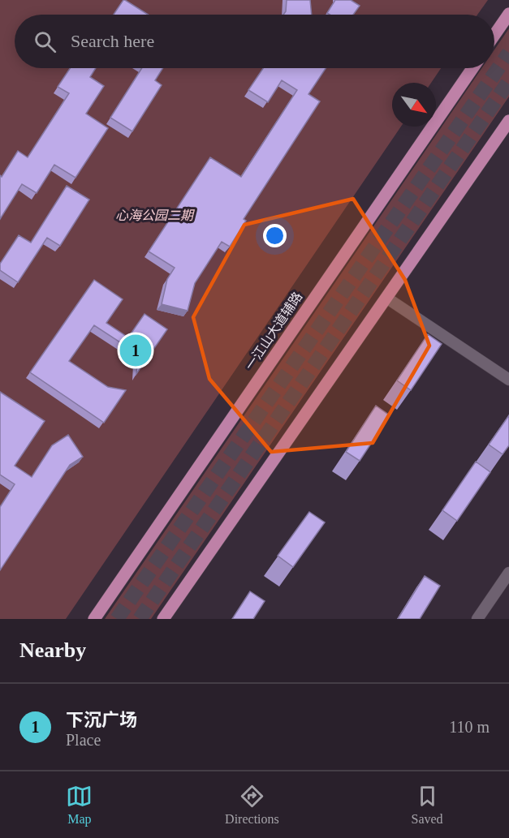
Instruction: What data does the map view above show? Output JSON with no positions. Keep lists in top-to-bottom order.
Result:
{
  "streets": {
    "main road": ["一江山大道辅路"]
  },
  "parks": ["心海公园二期"],
  "north": "bottom right",
  "page": {
    "search": "Search here",
    "pins": "1",
    "heading": "Nearby",
    "list": [
      {
        "mark": "1",
        "name": "下沉广场",
        "note": "Place",
        "value": "110 m"
      }
    ],
    "nav": ["Map", "Directions", "Saved"]
  }
}
